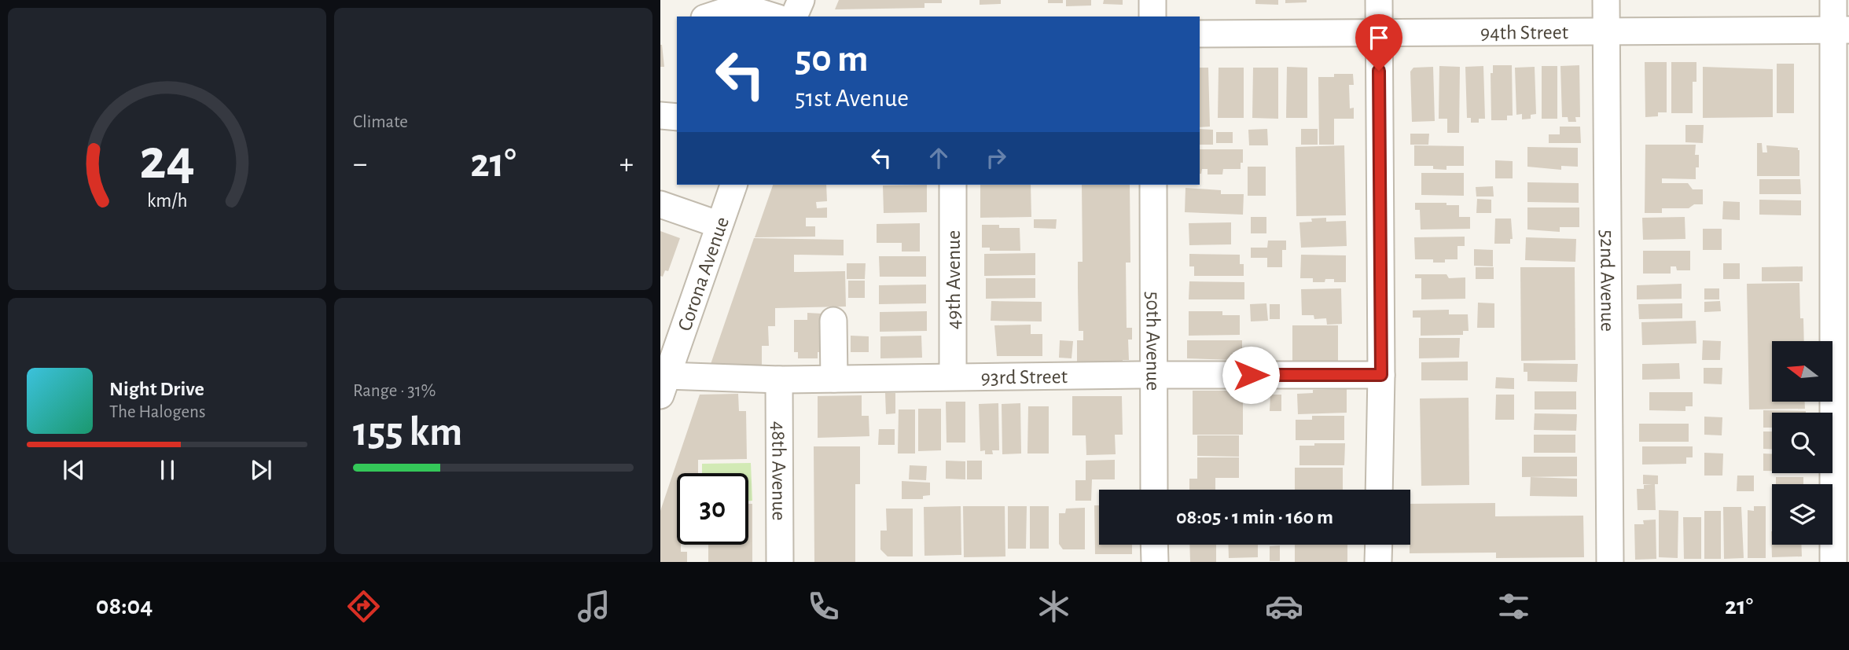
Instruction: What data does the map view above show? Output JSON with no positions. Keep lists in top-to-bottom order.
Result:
{
  "streets": {
    "street": [
      "94th Street",
      "Corona Avenue",
      "49th Avenue",
      "52nd Avenue",
      "50th Avenue",
      "93rd Street",
      "48th Avenue"
    ]
  },
  "crossings": [
    ["94th Street", "52nd Avenue"],
    ["Corona Avenue", "93rd Street"],
    ["49th Avenue", "93rd Street"],
    ["50th Avenue", "93rd Street"],
    ["93rd Street", "48th Avenue"]
  ],
  "north": "left",
  "page": {
    "tile": [
      "Climate",
      ["Range · 31%", "155 km"]
    ],
    "turn": ["50 m", "51st Avenue"],
    "heat": ["−", "21°", "+"],
    "song": ["Night Drive", "The Halogens"],
    "limit": "30",
    "trip": "08:05 · 1 min · 160 m",
    "tabs": ["08:04", "21°"],
    "gauge": ["24", "km/h"]
  }
}
